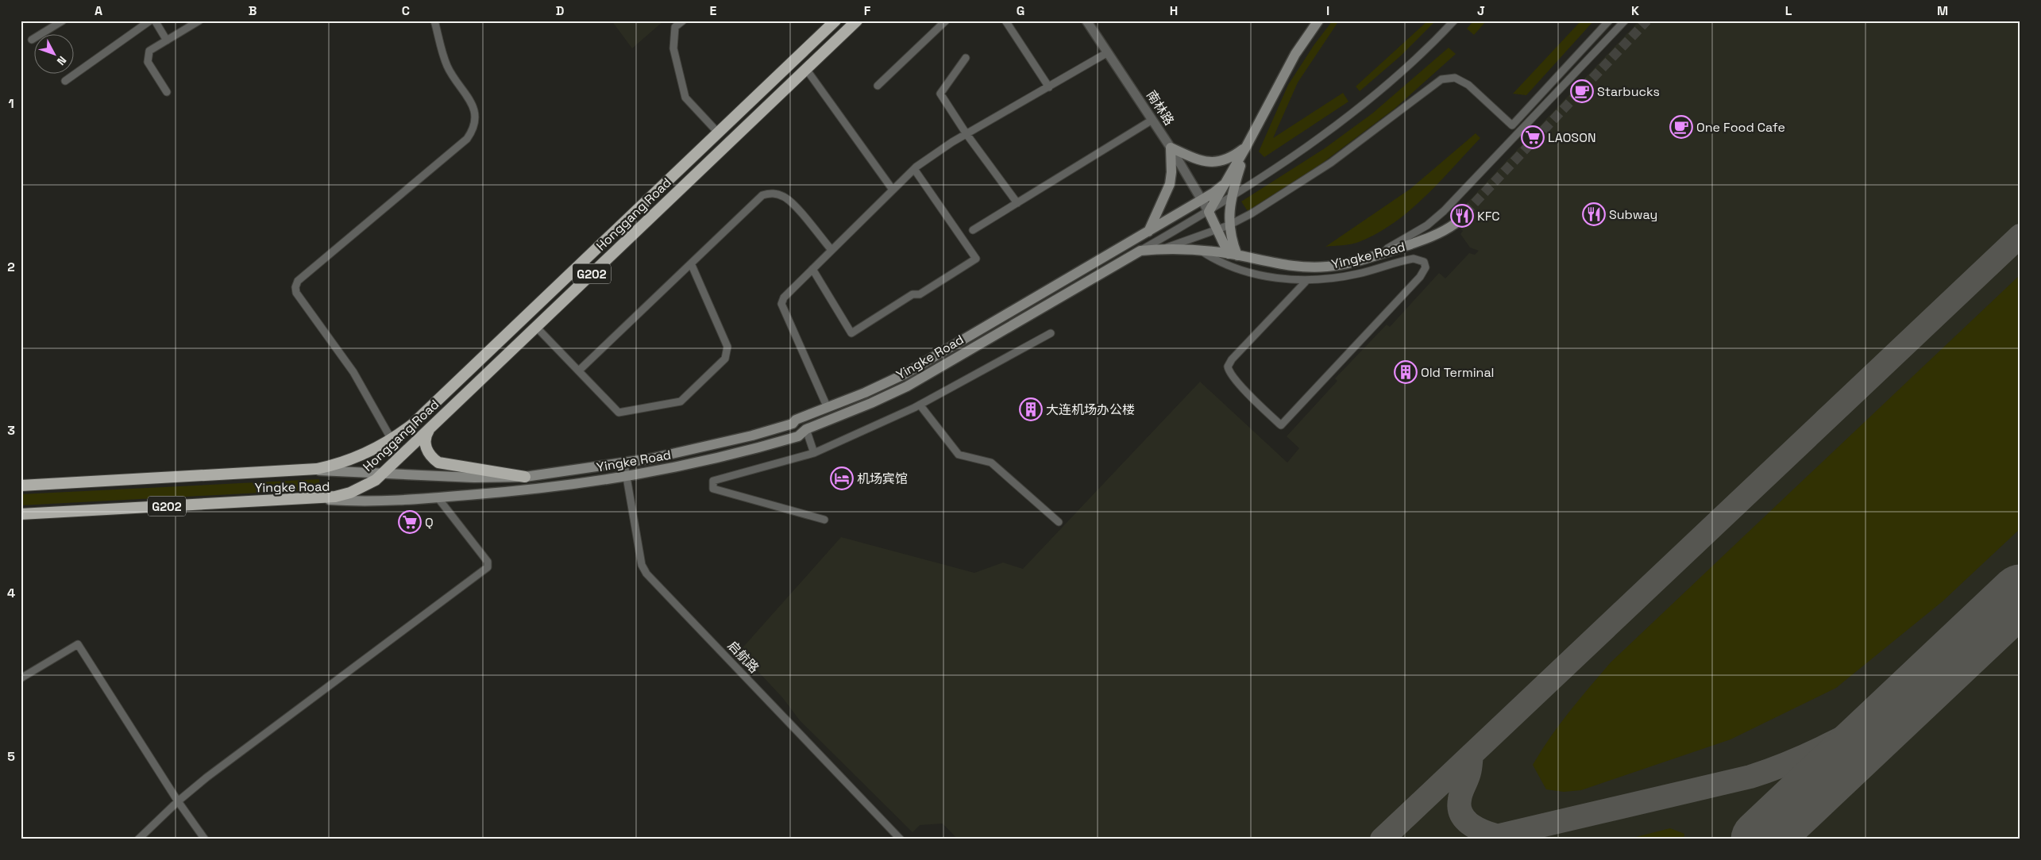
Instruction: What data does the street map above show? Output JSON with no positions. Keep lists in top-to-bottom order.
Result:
{
  "streets": {
    "highway": ["Honggang Road", "Yingke Road", "G202"],
    "street": ["南林路", "启航路"]
  },
  "crossings": [
    ["南林路", "Yingke Road"],
    ["Honggang Road", "Yingke Road"],
    ["Yingke Road", "启航路"]
  ],
  "places": {
    "cafe": ["Starbucks", "One Food Cafe"],
    "supermarket": ["LAOSON", "Q"],
    "restaurant": ["Subway", "KFC"],
    "building": ["Old Terminal", "大连机场办公楼"],
    "hotel": ["机场宾馆"]
  },
  "north": "bottom right",
  "grid": {
    "columns": [
      "A",
      "B",
      "C",
      "D",
      "E",
      "F",
      "G",
      "H",
      "I",
      "J",
      "K",
      "L",
      "M"
    ],
    "rows": [
      "1",
      "2",
      "3",
      "4",
      "5"
    ]
  }
}
